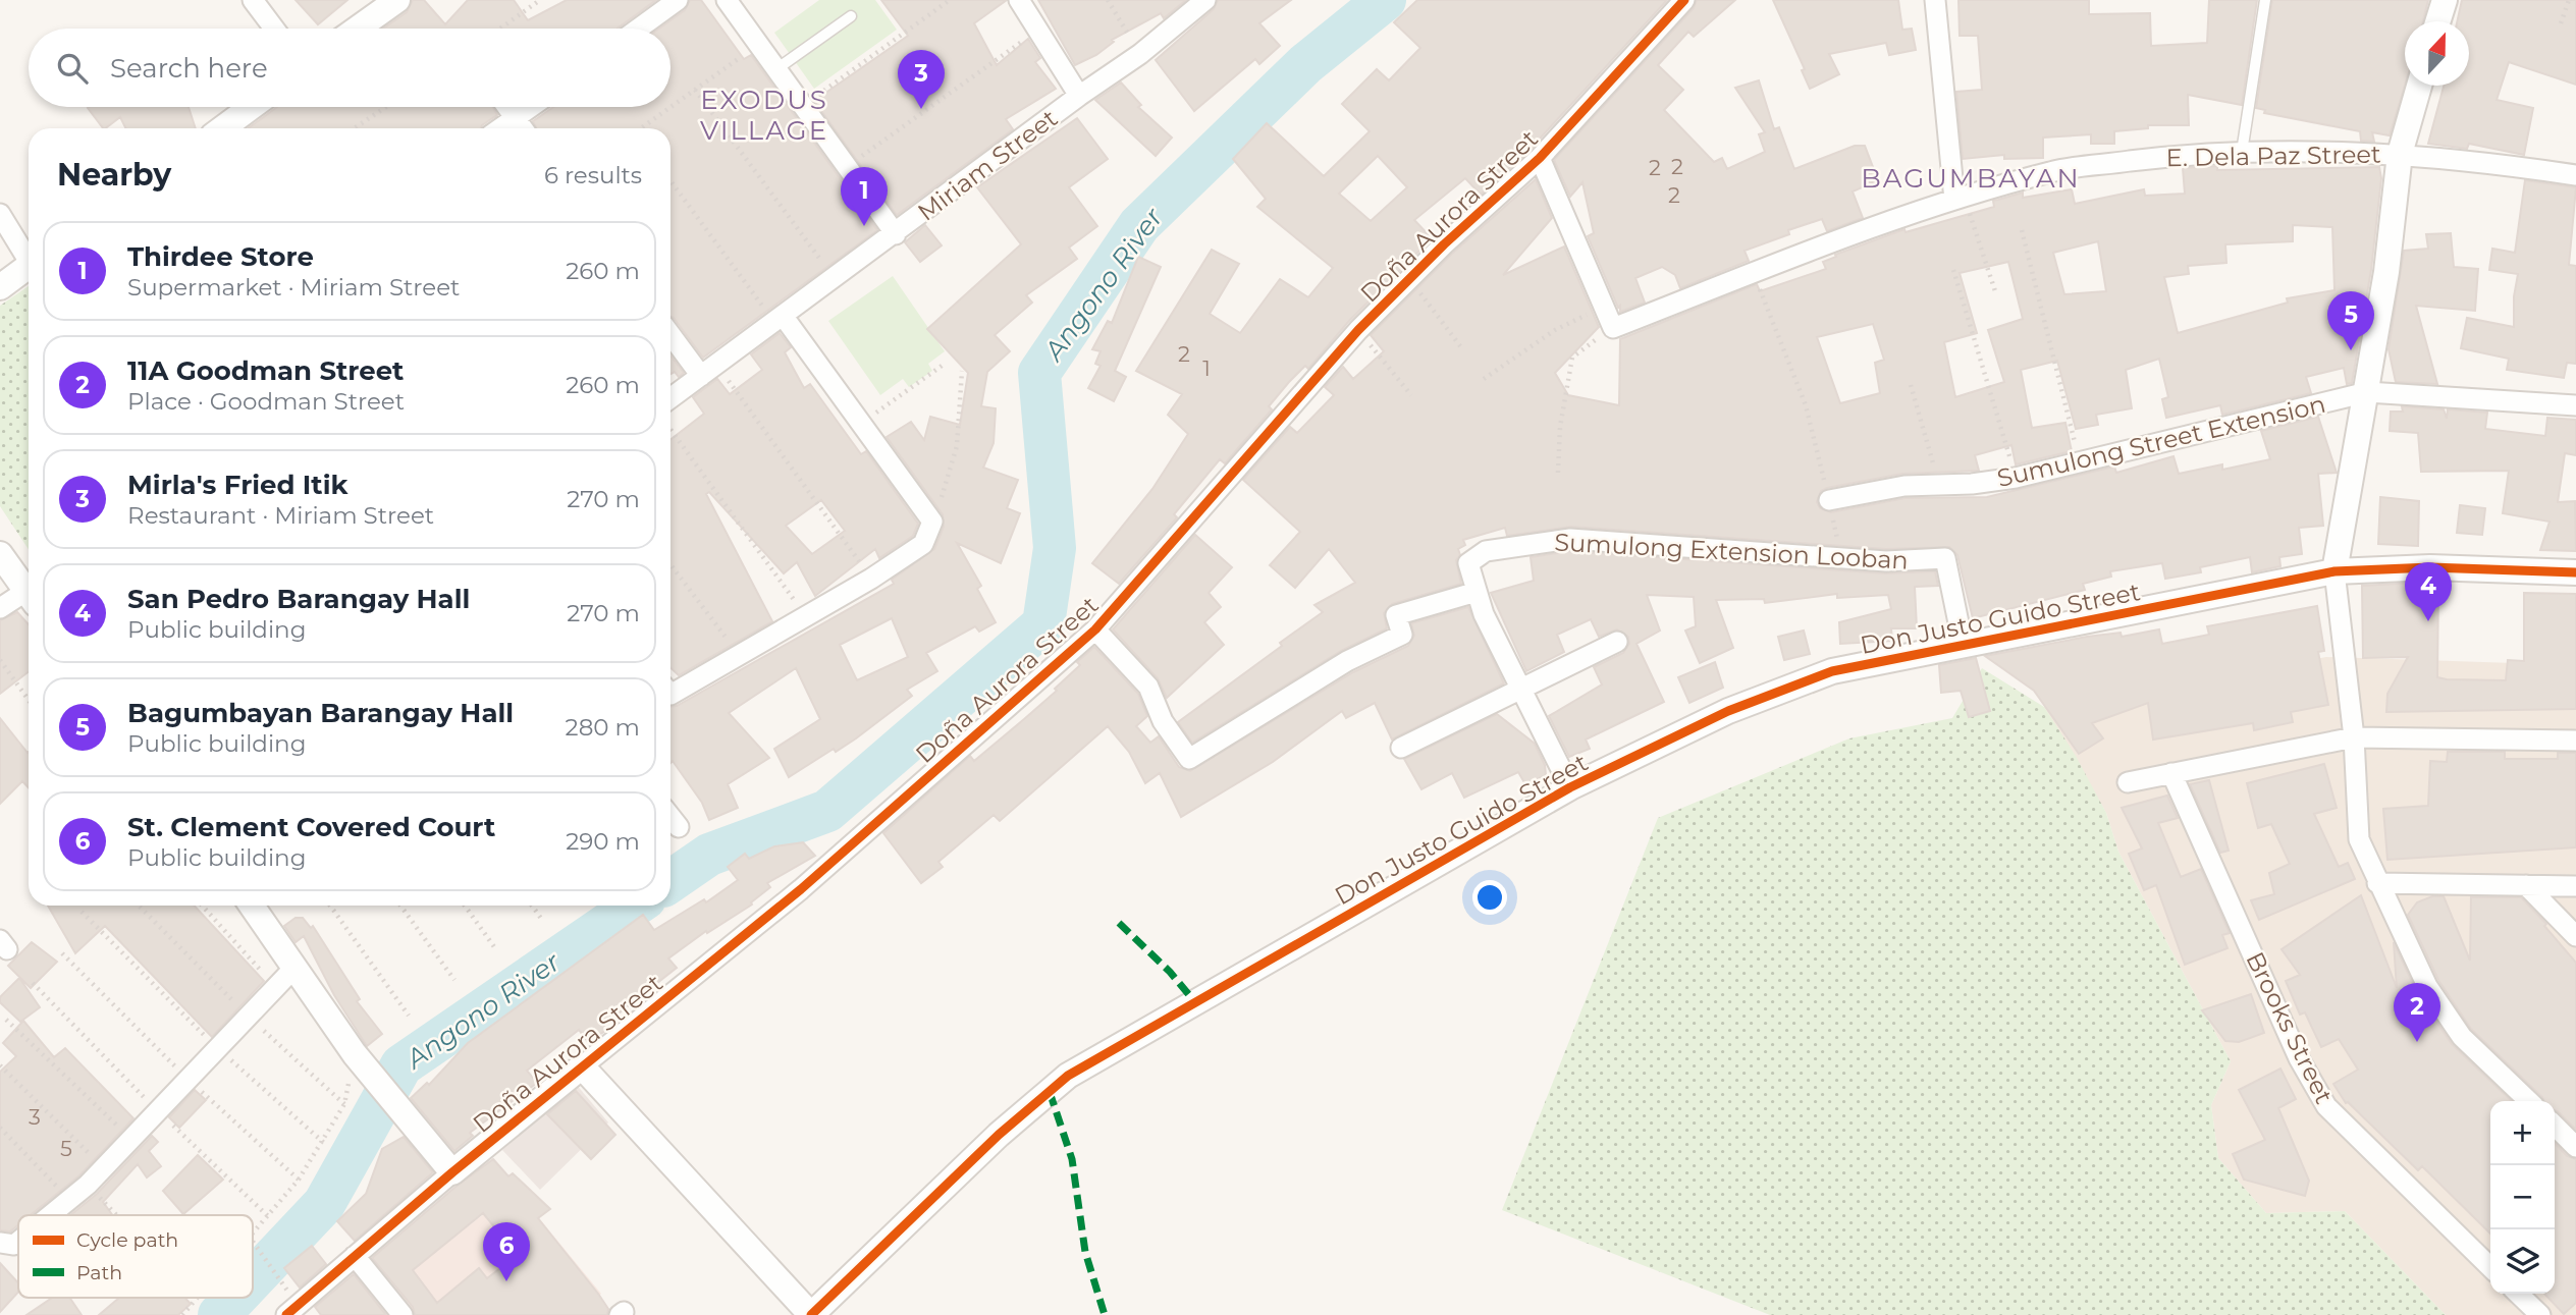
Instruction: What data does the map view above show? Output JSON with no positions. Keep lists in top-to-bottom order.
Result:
{
  "streets": {
    "street": [
      "E. Dela Paz Street",
      "Miriam Street",
      "Doña Aurora Street",
      "Sumulong Street Extension",
      "Sumulong Extension Looban",
      "Don Justo Guido Street",
      "Brooks Street"
    ]
  },
  "crossings": [
    ["Sumulong Extension Looban", "Don Justo Guido Street"]
  ],
  "districts": ["EXODUS VILLAGE", "BAGUMBAYAN"],
  "water": ["Angono River"],
  "house_numbers": [
    "2",
    "2",
    "2",
    "2",
    "1",
    "3",
    "5"
  ],
  "legend": ["Cycle path", "Path"],
  "north": "top",
  "page": {
    "search": "Search here",
    "pins": [
      "3",
      "1",
      "5",
      "4",
      "2",
      "6"
    ],
    "heading": ["Nearby", "6 results"],
    "list": [
      {
        "mark": "1",
        "name": "Thirdee Store",
        "note": "Supermarket · Miriam Street",
        "value": "260 m"
      },
      {
        "mark": "2",
        "name": "11A Goodman Street",
        "note": "Place · Goodman Street",
        "value": "260 m"
      },
      {
        "mark": "3",
        "name": "Mirla's Fried Itik",
        "note": "Restaurant · Miriam Street",
        "value": "270 m"
      },
      {
        "mark": "4",
        "name": "San Pedro Barangay Hall",
        "note": "Public building",
        "value": "270 m"
      },
      {
        "mark": "5",
        "name": "Bagumbayan Barangay Hall",
        "note": "Public building",
        "value": "280 m"
      },
      {
        "mark": "6",
        "name": "St. Clement Covered Court",
        "note": "Public building",
        "value": "290 m"
      }
    ],
    "map_buttons": ["+", "−"]
  }
}
